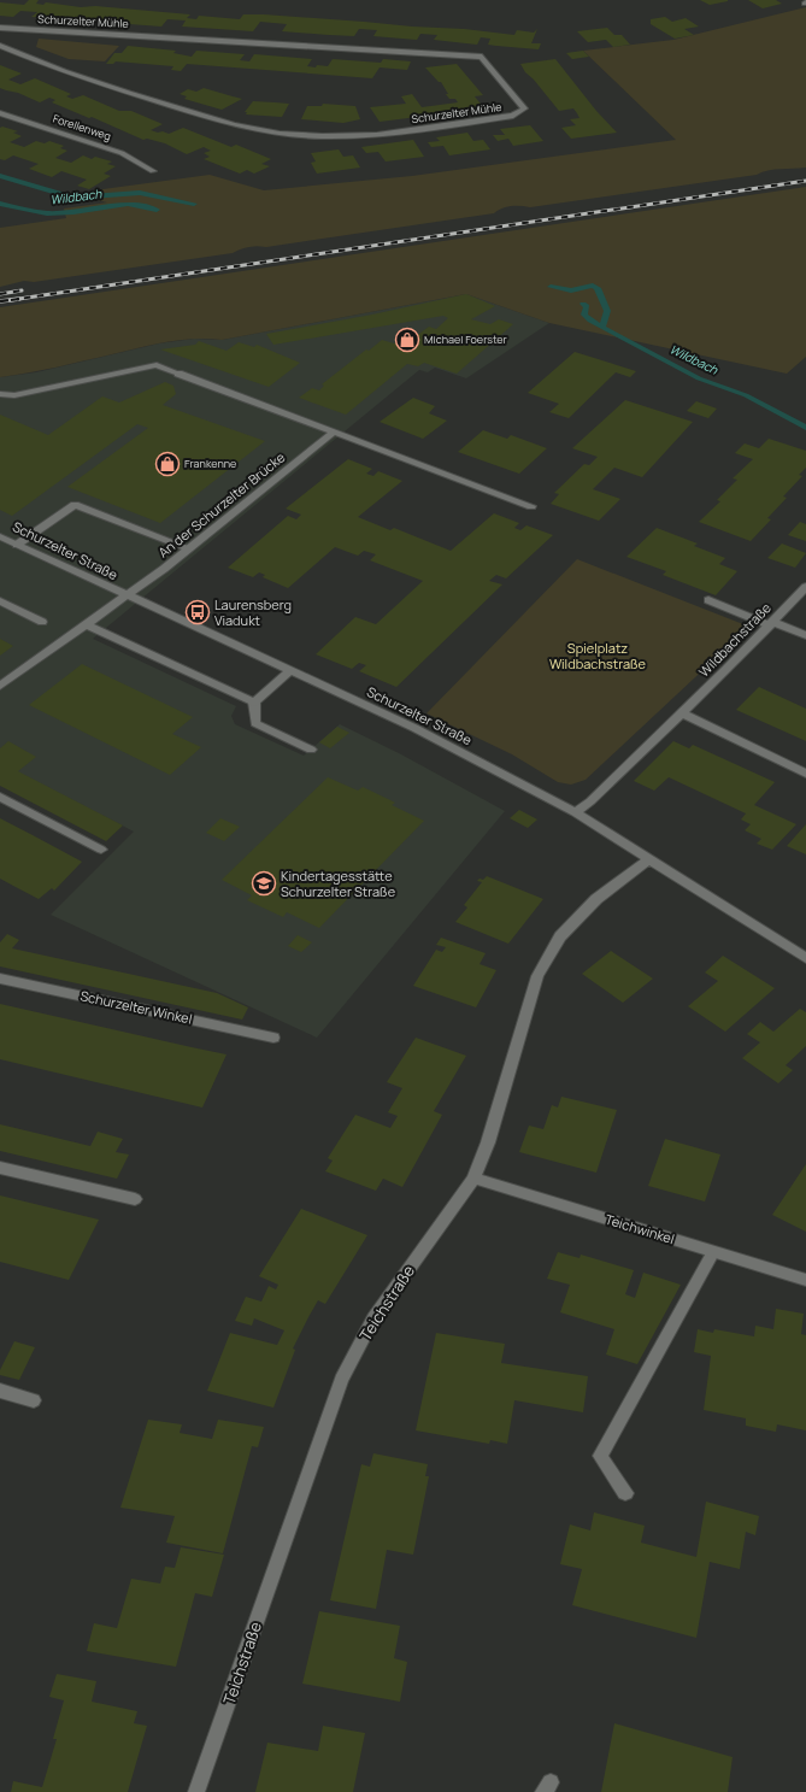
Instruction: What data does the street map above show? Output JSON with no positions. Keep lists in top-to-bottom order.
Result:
{
  "streets": {
    "street": [
      "Schurzelter Mühle",
      "Forellenweg",
      "An der Schurzelter Brücke",
      "Schurzelter Straße",
      "Wildbachstraße",
      "Schurzelter Winkel",
      "Teichwinkel",
      "Teichstraße"
    ]
  },
  "crossings": [
    ["An der Schurzelter Brücke", "Schurzelter Straße"],
    ["Schurzelter Straße", "Wildbachstraße"],
    ["Schurzelter Straße", "Teichstraße"],
    ["Teichwinkel", "Teichstraße"]
  ],
  "water": ["Wildbach"],
  "parks": ["Spielplatz Wildbachstraße"],
  "places": {
    "shop": ["Michael Foerster", "Frankenne"],
    "bus stop": ["Laurensberg Viadukt"],
    "school or university": ["Kindertagesstätte Schurzelter Straße"]
  }
}
